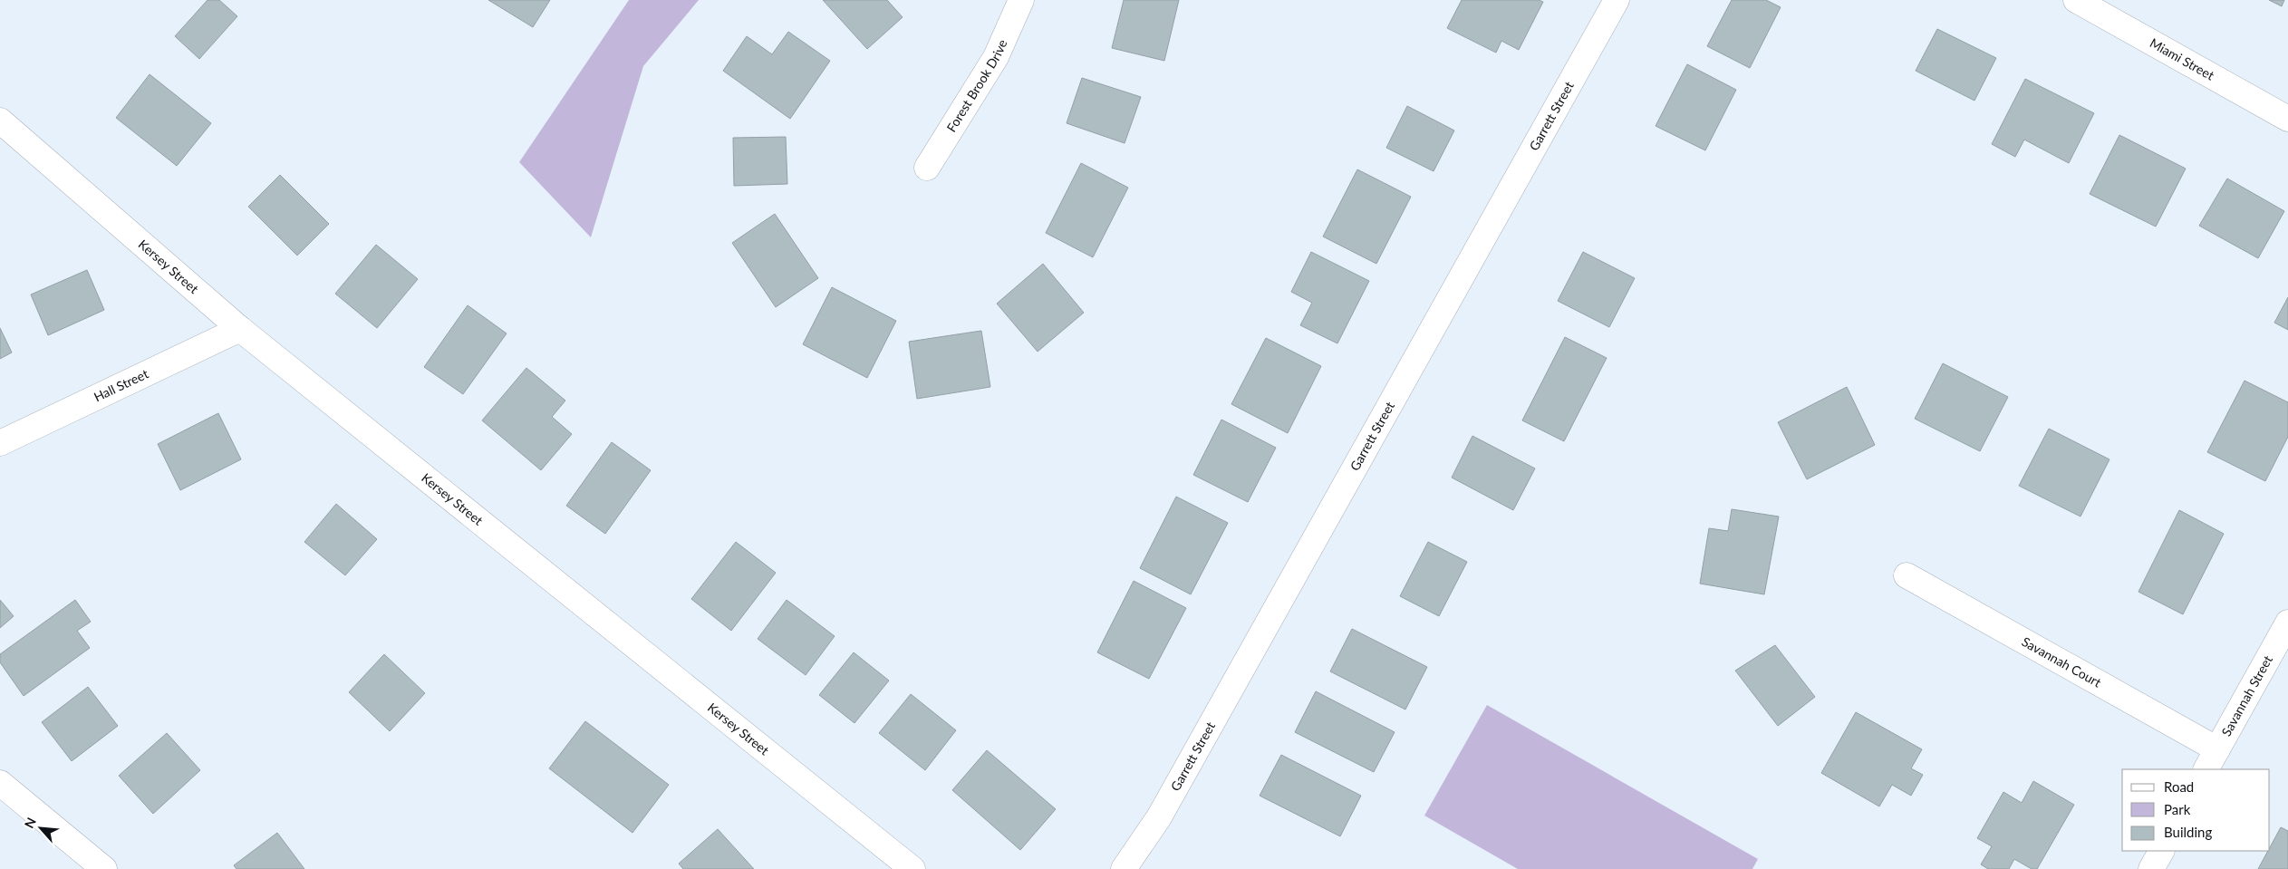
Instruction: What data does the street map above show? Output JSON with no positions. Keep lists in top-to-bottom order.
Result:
{
  "streets": {
    "street": [
      "Miami Street",
      "Forest Brook Drive",
      "Garrett Street",
      "Kersey Street",
      "Hall Street",
      "Savannah Court",
      "Savannah Street"
    ]
  },
  "crossings": [
    ["Kersey Street", "Hall Street"],
    ["Savannah Court", "Savannah Street"]
  ],
  "legend": ["Road", "Park", "Building"],
  "north": "top left"
}
